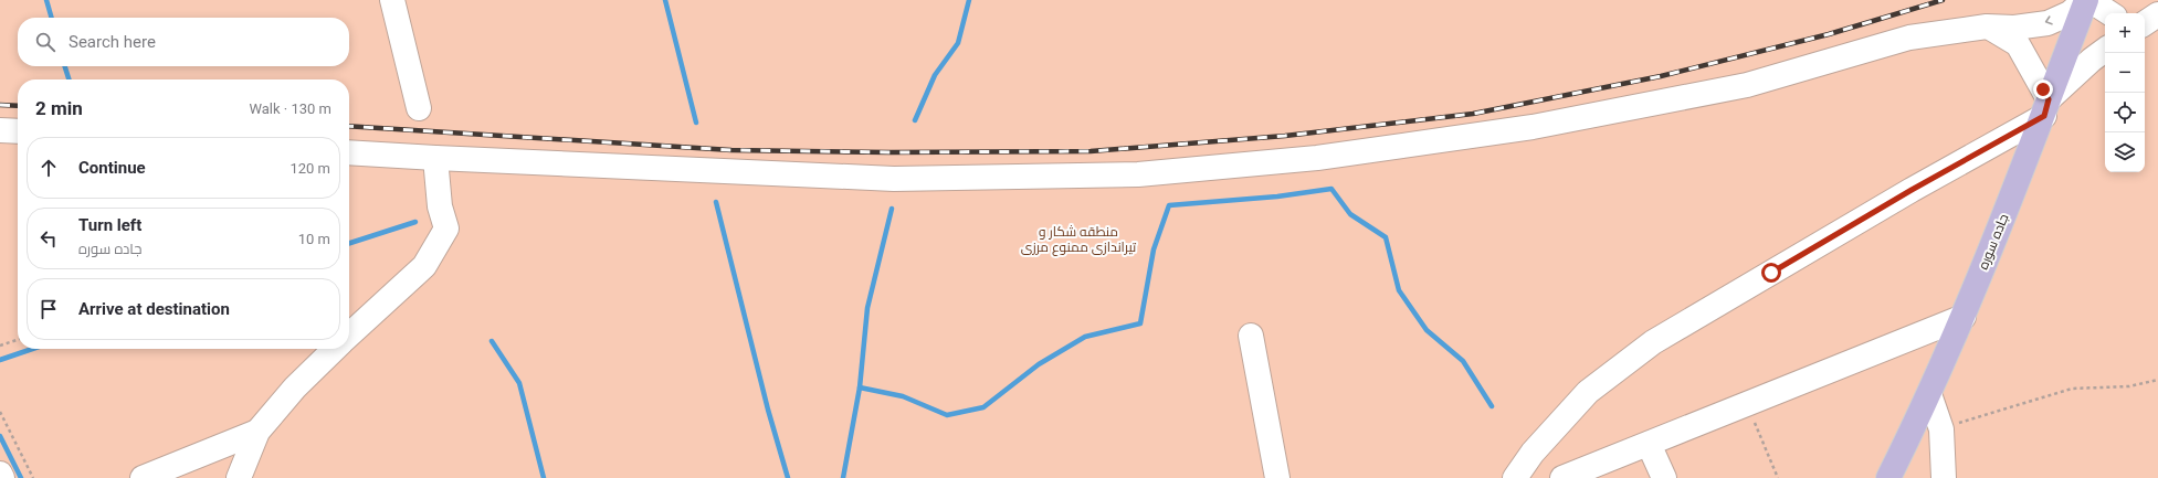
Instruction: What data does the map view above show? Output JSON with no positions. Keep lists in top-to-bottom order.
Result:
{
  "streets": {
    "main road": ["جاده سوره"]
  },
  "parks": ["منطقه شکار و تیراندازی ممنوع مرزی"],
  "page": {
    "map_buttons": ["+", "−"],
    "search": "Search here",
    "heading": ["2 min", "Walk · 130 m"],
    "list": [
      ["Continue", "120 m"],
      ["Turn left", "جاده سوره", "10 m"],
      "Arrive at destination"
    ]
  }
}
